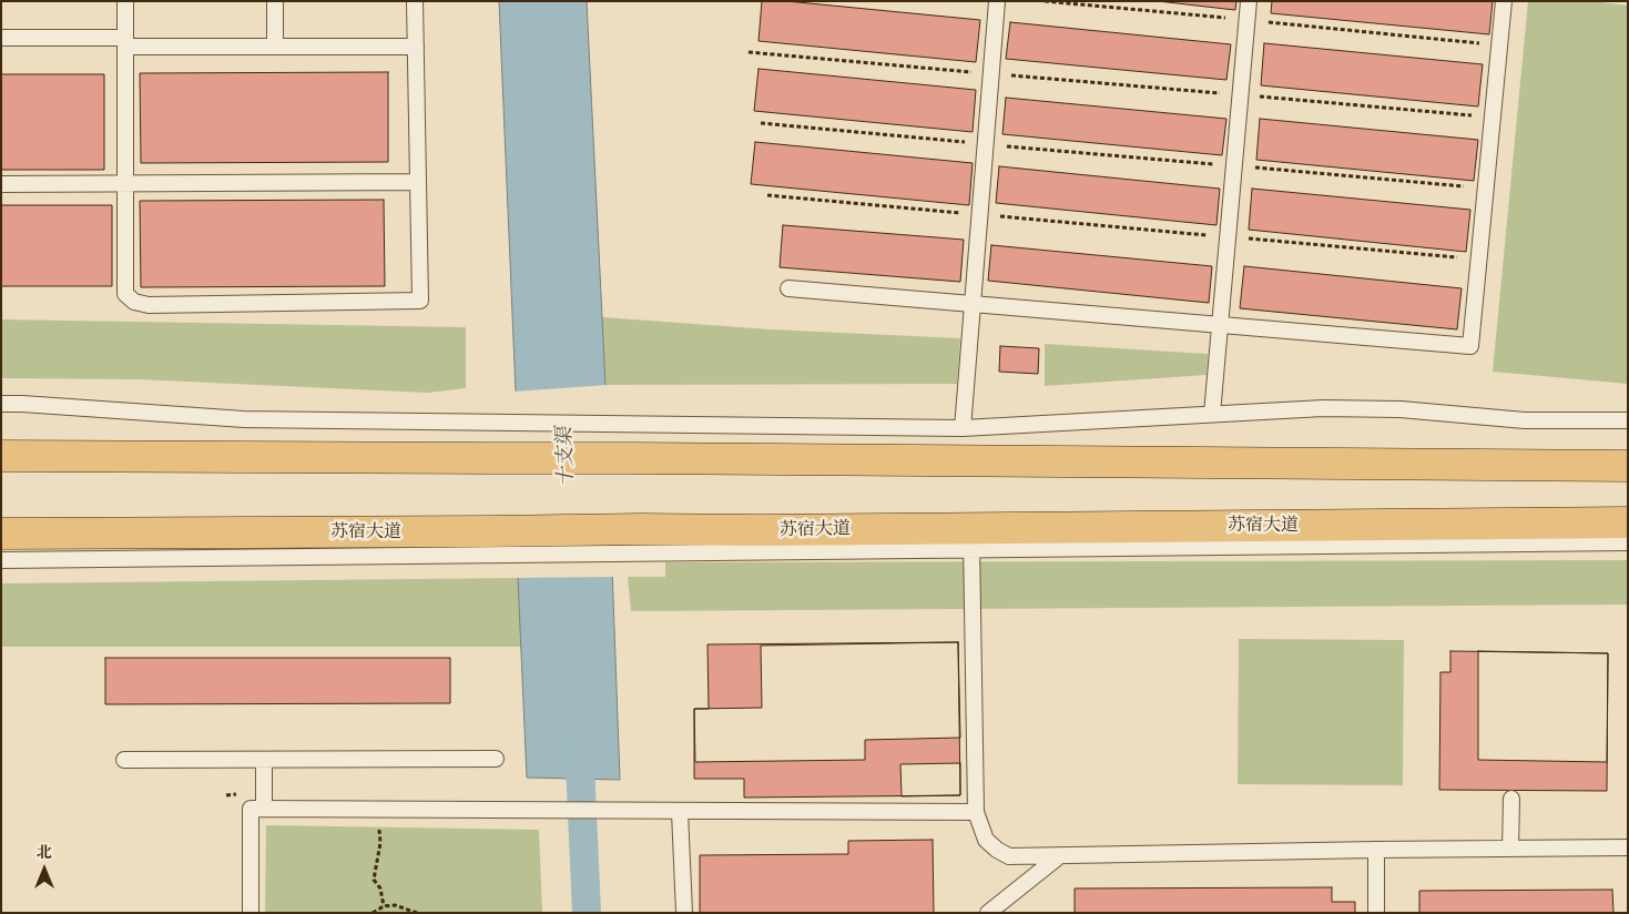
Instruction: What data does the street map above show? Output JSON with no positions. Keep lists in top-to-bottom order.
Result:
{
  "streets": {
    "main road": ["苏宿大道"]
  },
  "water": ["十支渠"],
  "north": "top"
}
